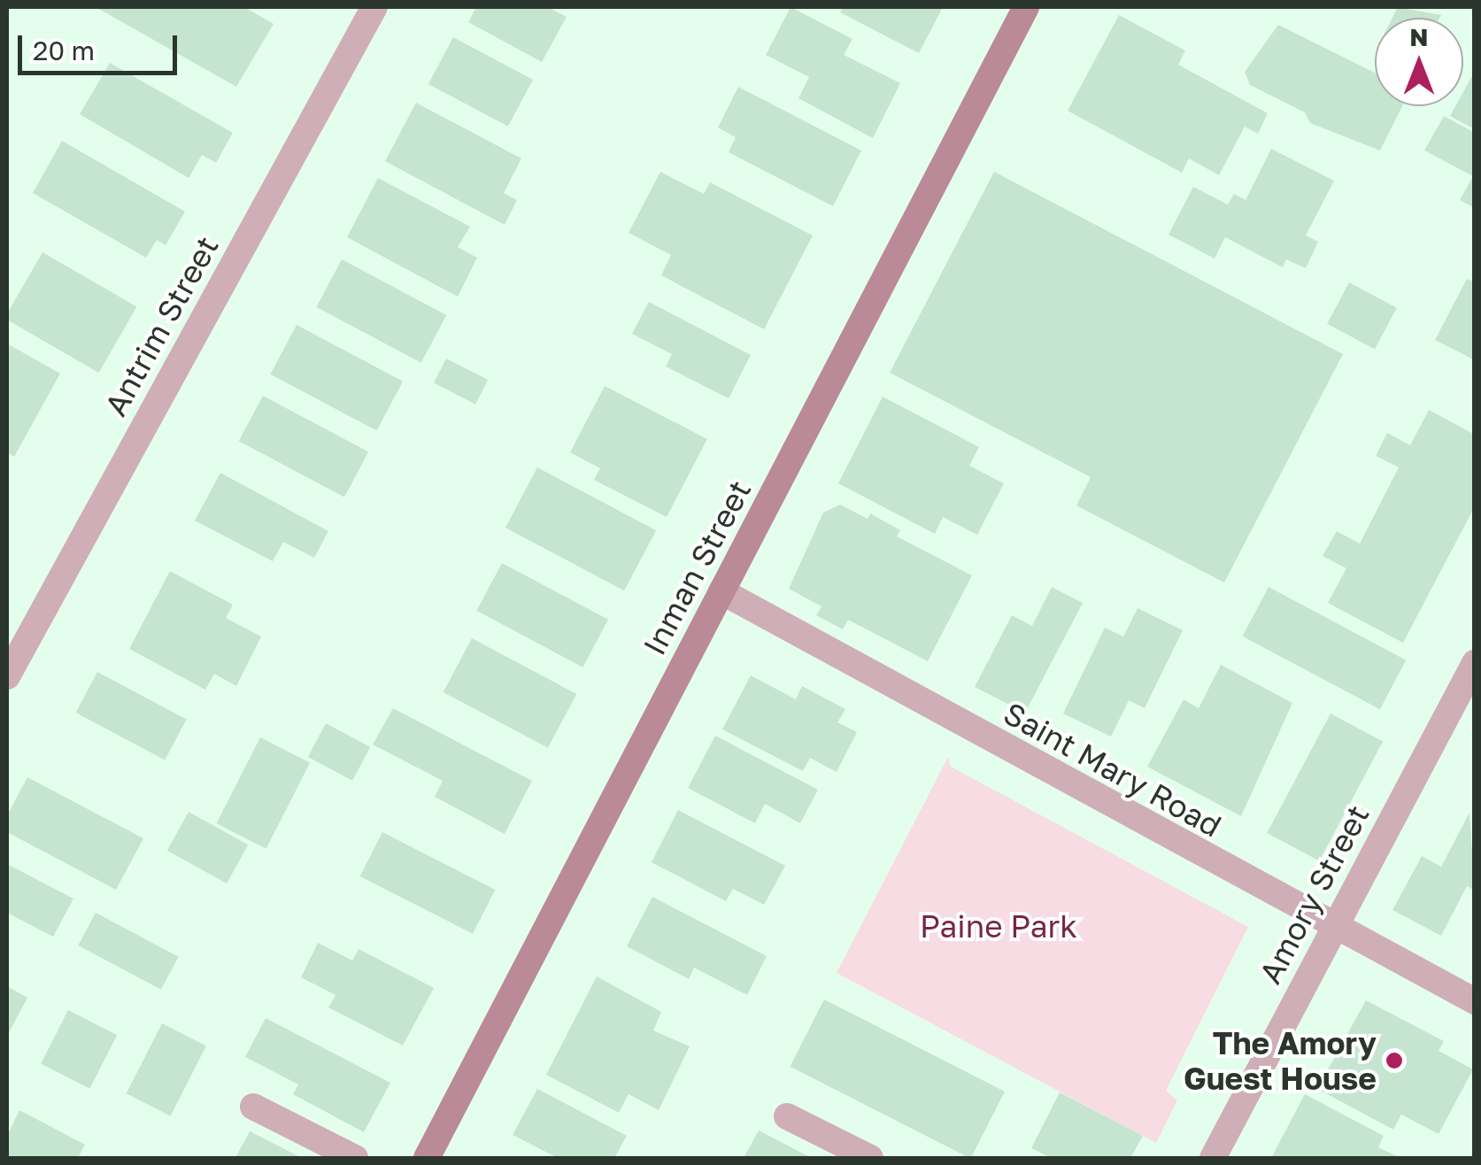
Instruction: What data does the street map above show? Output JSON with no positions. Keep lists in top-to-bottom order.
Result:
{
  "streets": {
    "main road": ["Inman Street"],
    "street": ["Antrim Street", "Saint Mary Road", "Amory Street"]
  },
  "crossings": [
    ["Inman Street", "Saint Mary Road"],
    ["Saint Mary Road", "Amory Street"]
  ],
  "parks": ["Paine Park"],
  "places": ["The Amory Guest House"],
  "scale_bar": "20 m",
  "north": "top"
}
